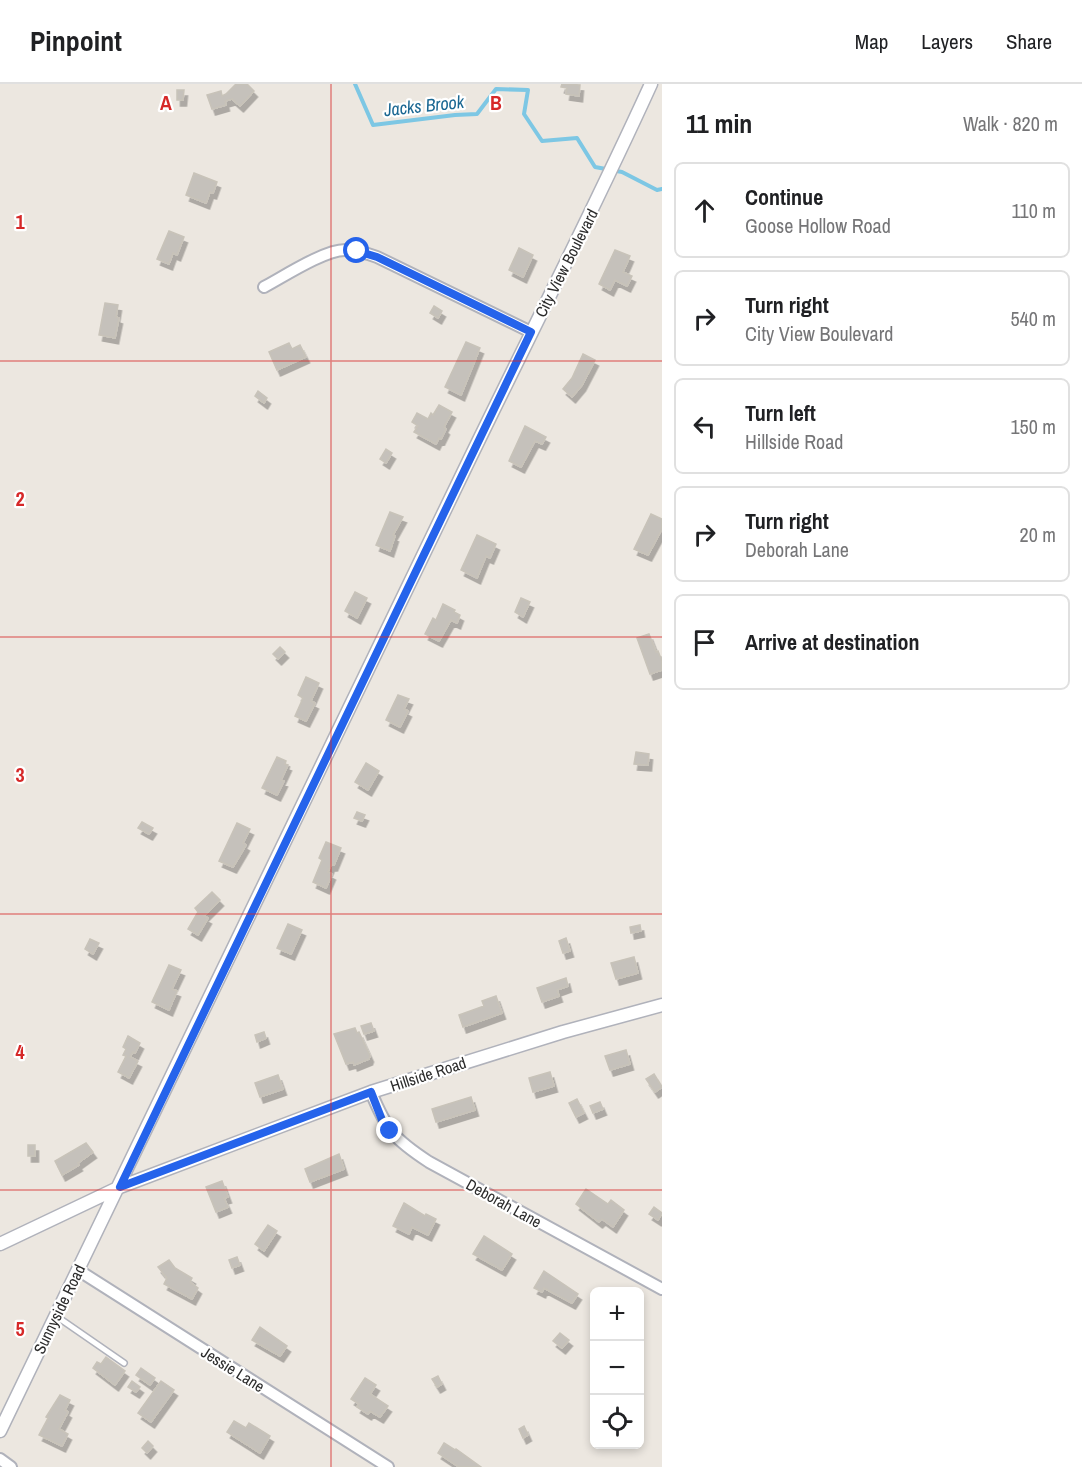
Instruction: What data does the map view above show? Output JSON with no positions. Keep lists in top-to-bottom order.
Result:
{
  "streets": {
    "street": [
      "City View Boulevard",
      "Hillside Road",
      "Deborah Lane",
      "Sunnyside Road",
      "Jessie Lane"
    ]
  },
  "crossings": [
    ["City View Boulevard", "Hillside Road"],
    ["City View Boulevard", "Sunnyside Road"],
    ["Hillside Road", "Deborah Lane"],
    ["Hillside Road", "Sunnyside Road"],
    ["Sunnyside Road", "Jessie Lane"]
  ],
  "water": ["Jacks Brook"],
  "page": {
    "header": "Pinpoint",
    "nav": ["Map", "Layers", "Share"],
    "heading": ["11 min", "Walk · 820 m"],
    "list": [
      ["Continue", "Goose Hollow Road", "110 m"],
      ["Turn right", "City View Boulevard", "540 m"],
      ["Turn left", "Hillside Road", "150 m"],
      ["Turn right", "Deborah Lane", "20 m"],
      "Arrive at destination"
    ],
    "map_buttons": ["+", "−"]
  },
  "grid": {
    "columns": ["A", "B"],
    "rows": [
      "1",
      "2",
      "3",
      "4",
      "5"
    ]
  }
}
